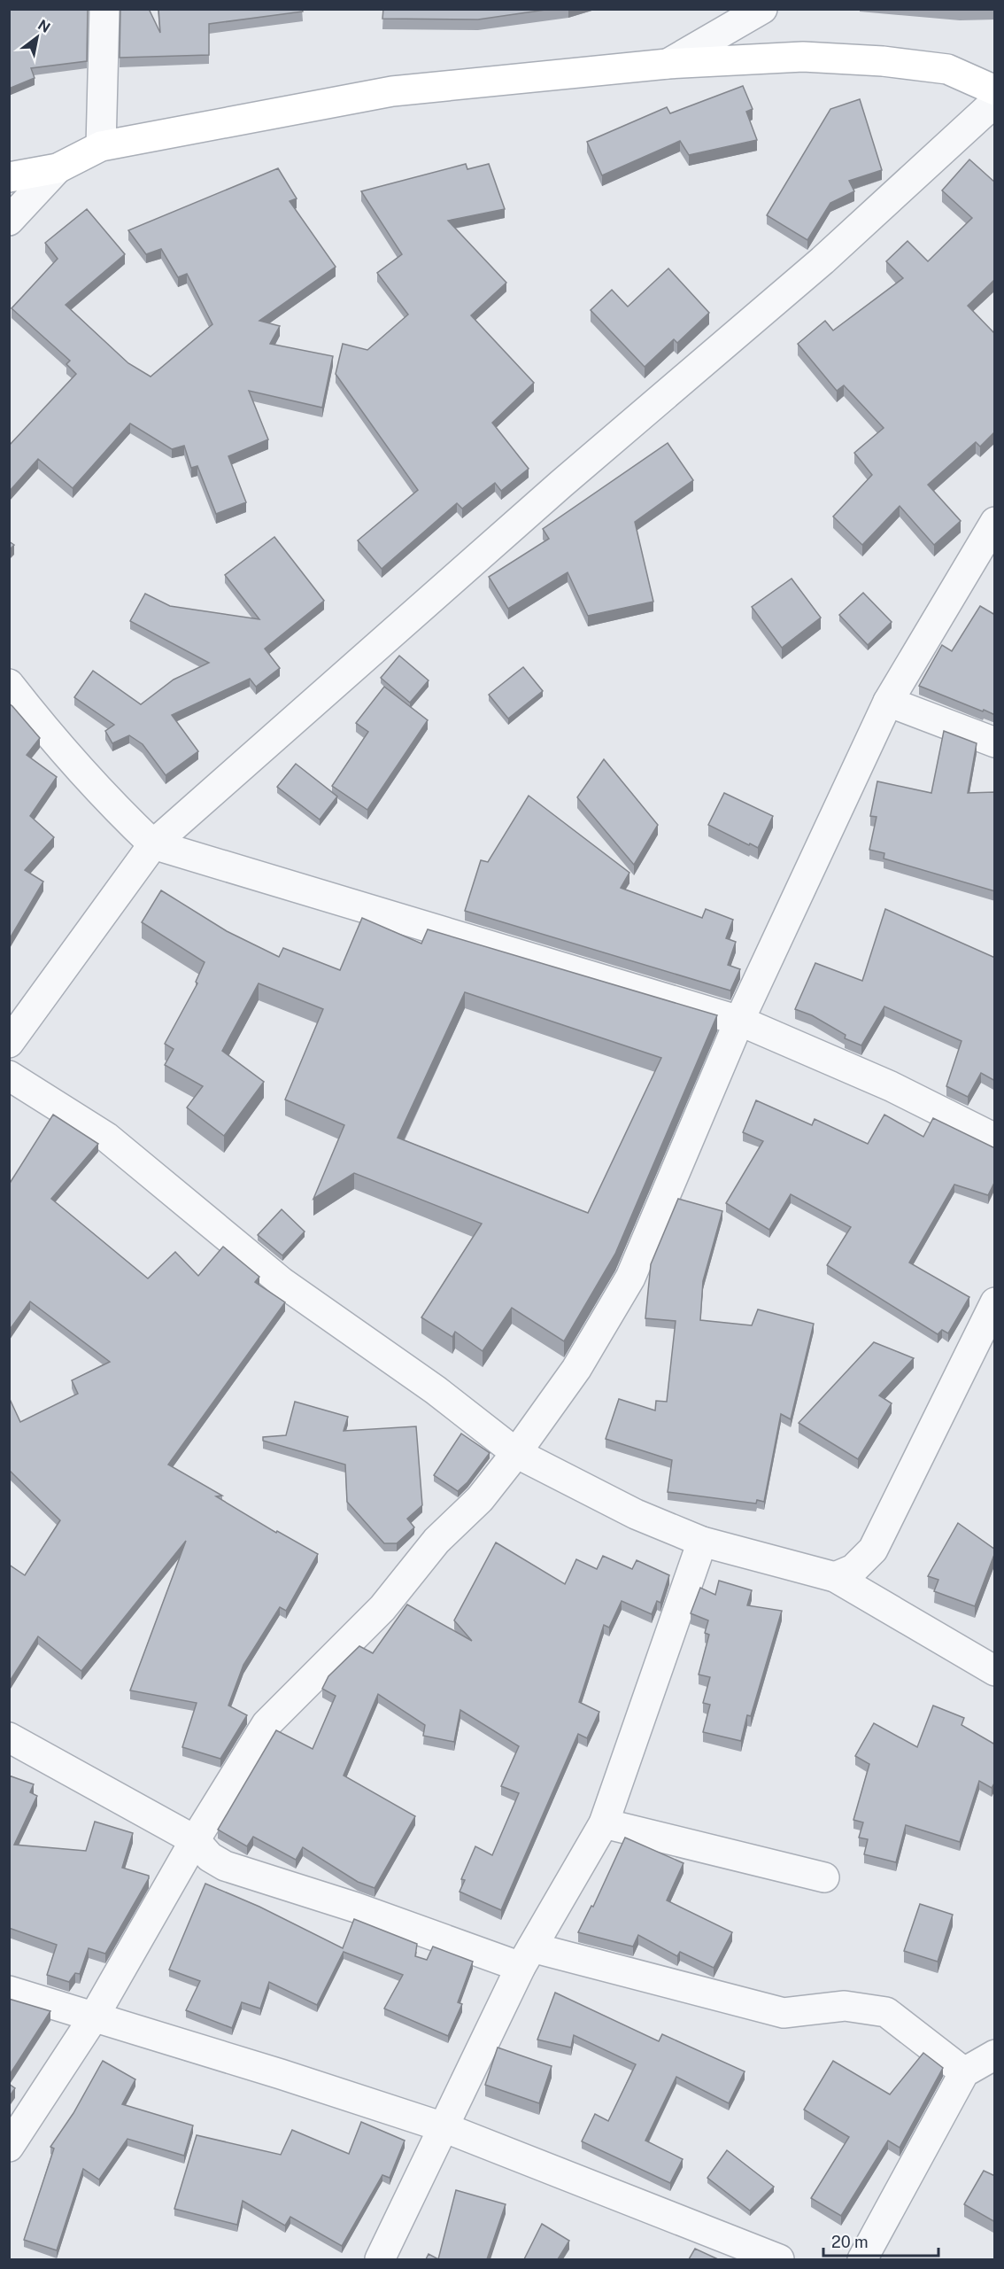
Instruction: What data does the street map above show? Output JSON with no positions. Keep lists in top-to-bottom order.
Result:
{
  "scale_bar": "20 m",
  "north": "top right"
}
